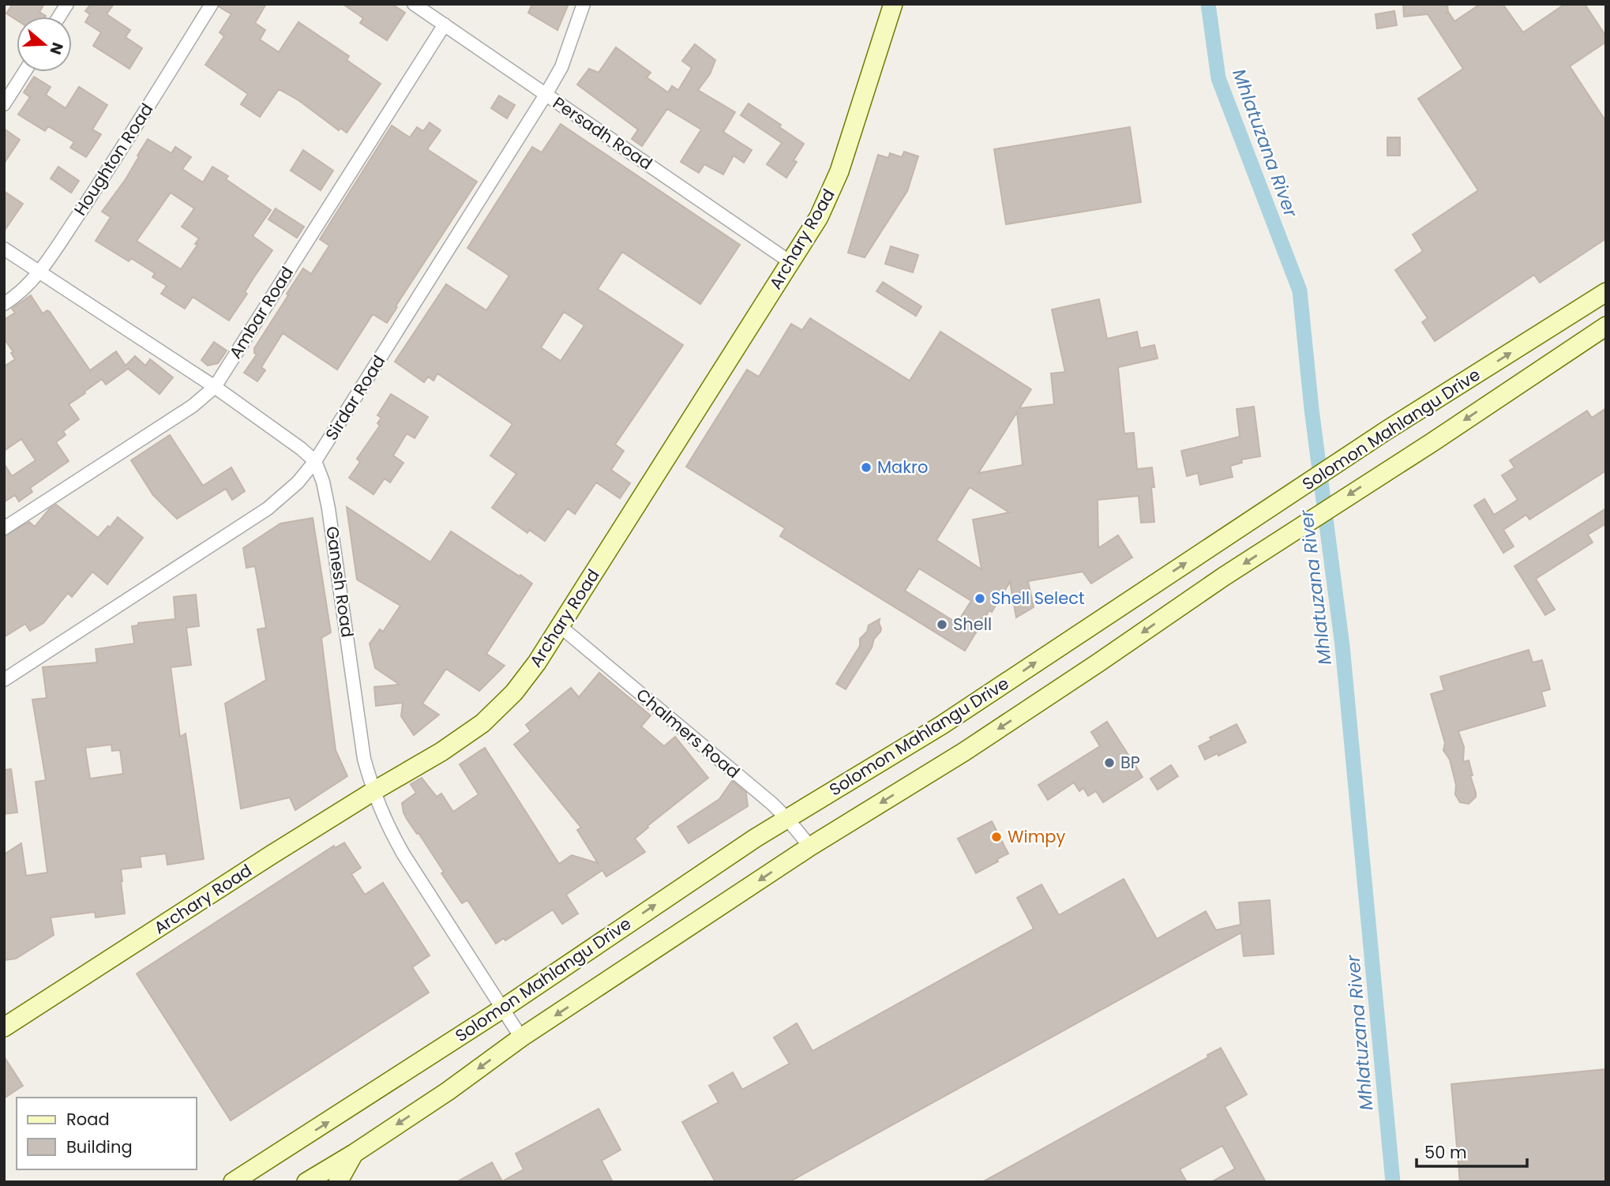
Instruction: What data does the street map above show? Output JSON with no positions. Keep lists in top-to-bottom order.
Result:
{
  "streets": {
    "main road": ["Archary Road", "Solomon Mahlangu Drive"],
    "street": [
      "Persadh Road",
      "Houghton Road",
      "Ambar Road",
      "Sirdar Road",
      "Ganesh Road",
      "Chalmers Road"
    ]
  },
  "crossings": [
    ["Persadh Road", "Archary Road"],
    ["Persadh Road", "Ambar Road"],
    ["Persadh Road", "Sirdar Road"],
    ["Archary Road", "Ganesh Road"],
    ["Archary Road", "Chalmers Road"],
    ["Sirdar Road", "Ganesh Road"],
    ["Solomon Mahlangu Drive", "Ganesh Road"],
    ["Solomon Mahlangu Drive", "Chalmers Road"]
  ],
  "water": ["Mhlatuzana River"],
  "places": [
    "Makro",
    "Shell Select",
    "Shell",
    "BP",
    "Wimpy"
  ],
  "legend": ["Road", "Building"],
  "scale_bar": "50 m",
  "north": "right"
}
